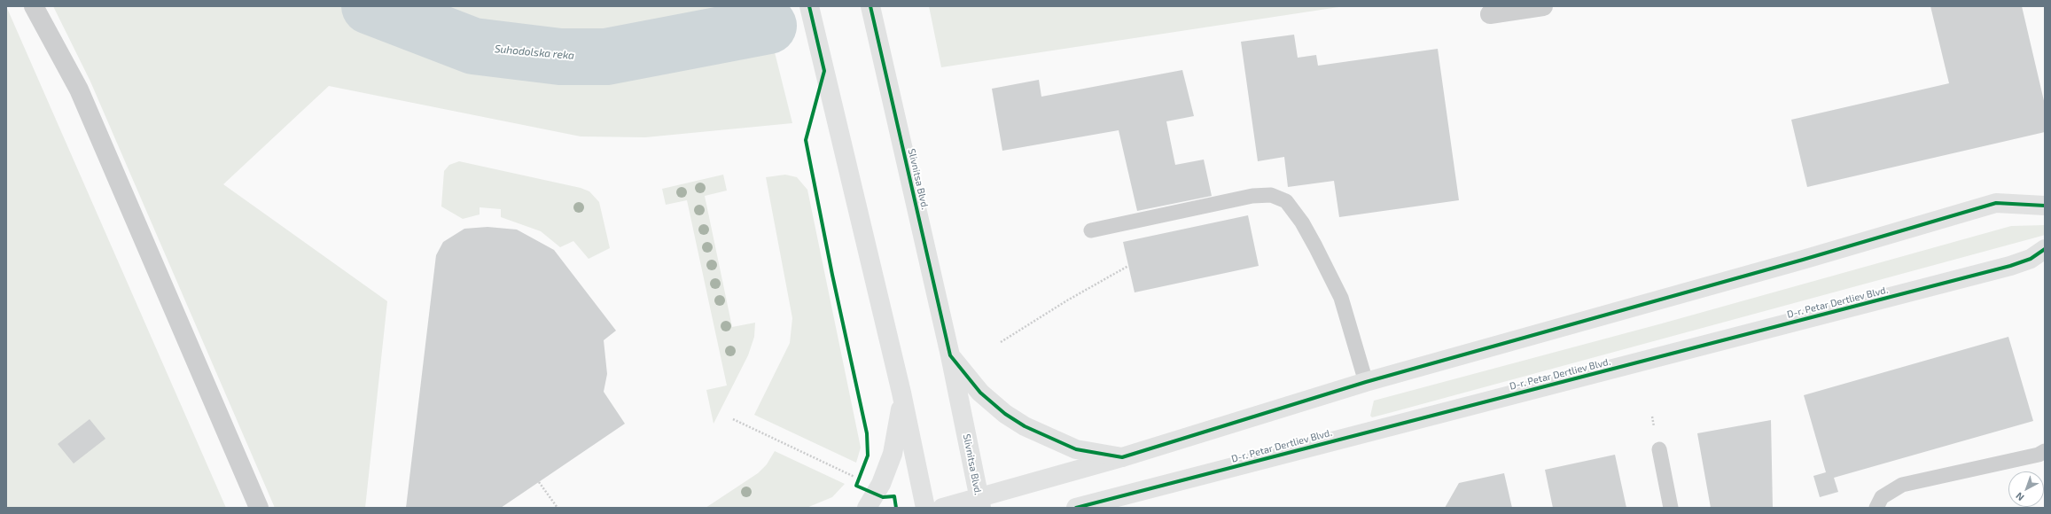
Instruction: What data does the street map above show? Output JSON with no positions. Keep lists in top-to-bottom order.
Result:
{
  "streets": {
    "main road": ["Slivnitsa Blvd.", "D-r. Petar Dertliev Blvd."]
  },
  "water": ["Suhodolska reka"],
  "north": "bottom left"
}
